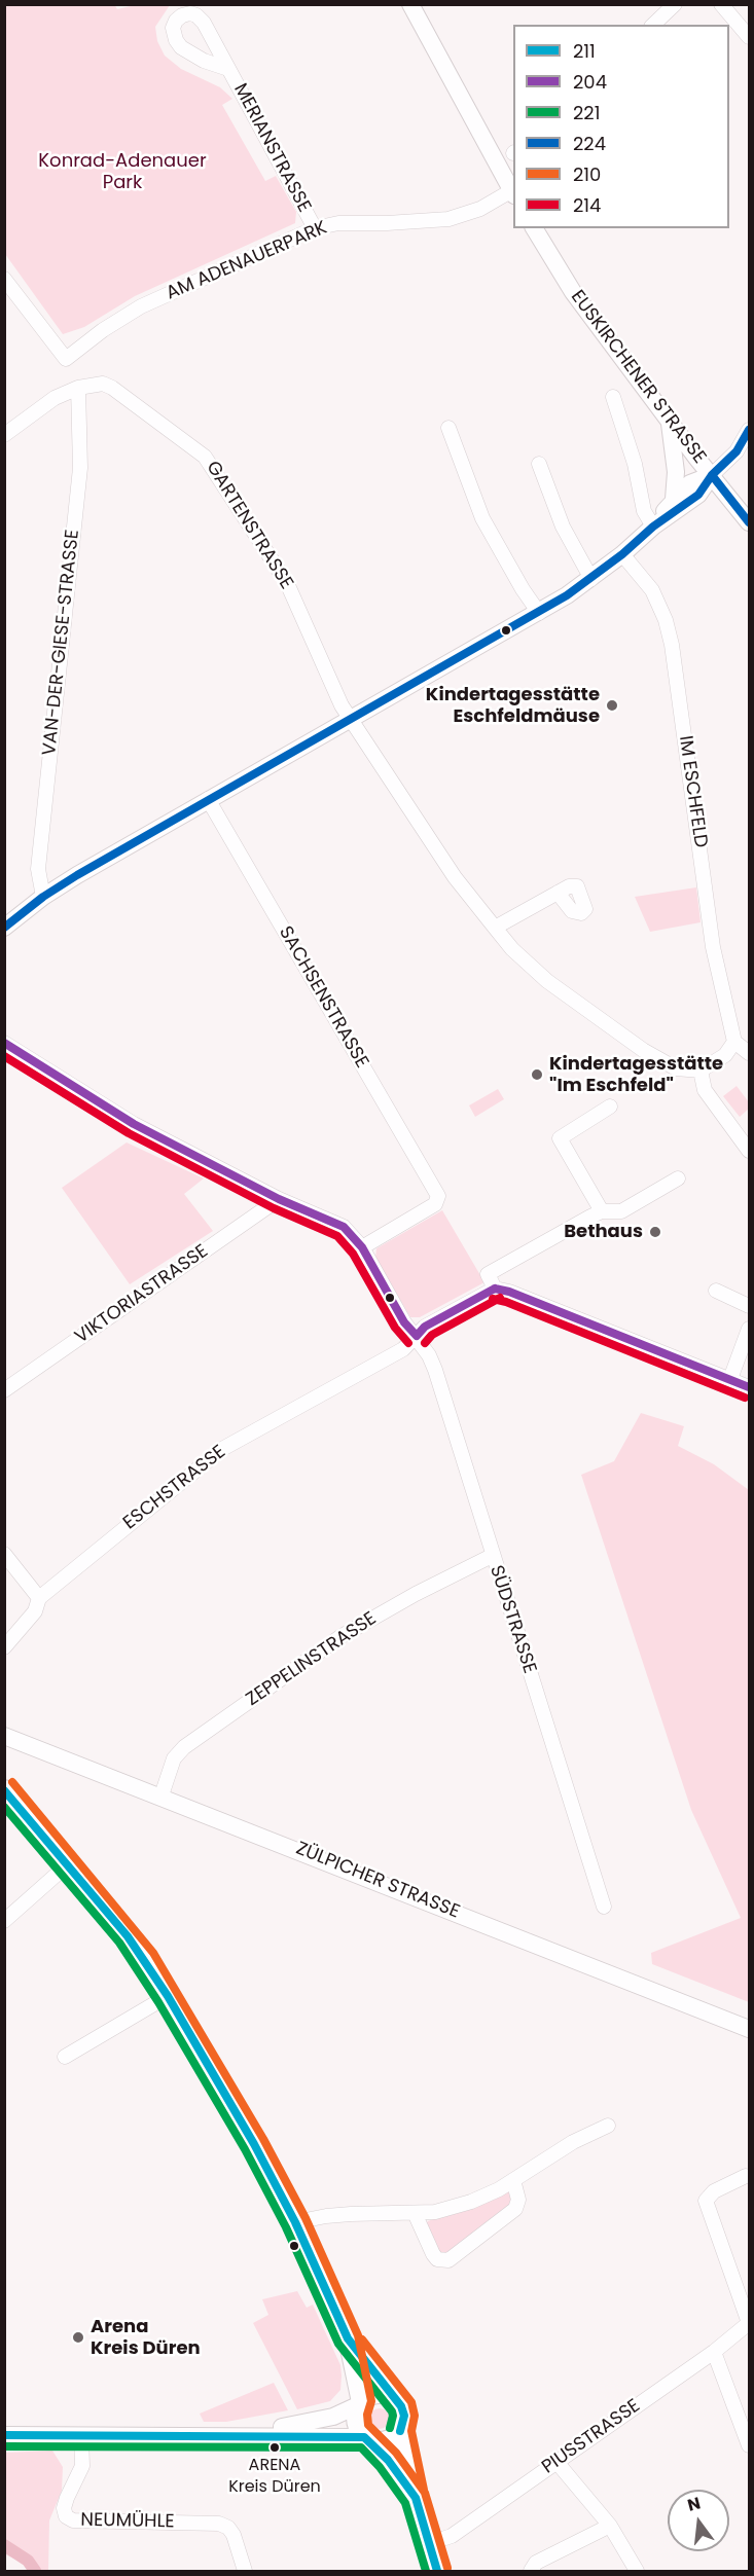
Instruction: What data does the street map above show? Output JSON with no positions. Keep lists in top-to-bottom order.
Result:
{
  "streets": {
    "street": [
      "MERIANSTRASSE",
      "AM ADENAUERPARK",
      "EUSKIRCHENER STRASSE",
      "GARTENSTRASSE",
      "VAN-DER-GIESE-STRASSE",
      "IM ESCHFELD",
      "SACHSENSTRASSE",
      "VIKTORIASTRASSE",
      "ESCHSTRASSE",
      "SÜDSTRASSE",
      "ZEPPELINSTRASSE",
      "ZÜLPICHER STRASSE",
      "PIUSSTRASSE",
      "NEUMÜHLE"
    ]
  },
  "crossings": [
    ["MERIANSTRASSE", "AM ADENAUERPARK"],
    ["GARTENSTRASSE", "VAN-DER-GIESE-STRASSE"],
    ["SACHSENSTRASSE", "SÜDSTRASSE"],
    ["VIKTORIASTRASSE", "SÜDSTRASSE"],
    ["ESCHSTRASSE", "SÜDSTRASSE"],
    ["SÜDSTRASSE", "ZEPPELINSTRASSE"],
    ["ZEPPELINSTRASSE", "ZÜLPICHER STRASSE"]
  ],
  "parks": ["Konrad-Adenauer Park"],
  "places": [
    "Kindertagesstätte Eschfeldmäuse",
    "Kindertagesstätte \"Im Eschfeld\"",
    "Bethaus",
    "Arena Kreis Düren",
    "ARENA Kreis Düren"
  ],
  "lines": [
    "transit line 224",
    "transit line 204",
    "transit line 214",
    "transit line 210",
    "transit line 211",
    "transit line 221"
  ],
  "legend": [
    "211",
    "204",
    "221",
    "224",
    "210",
    "214"
  ],
  "north": "top"
}
